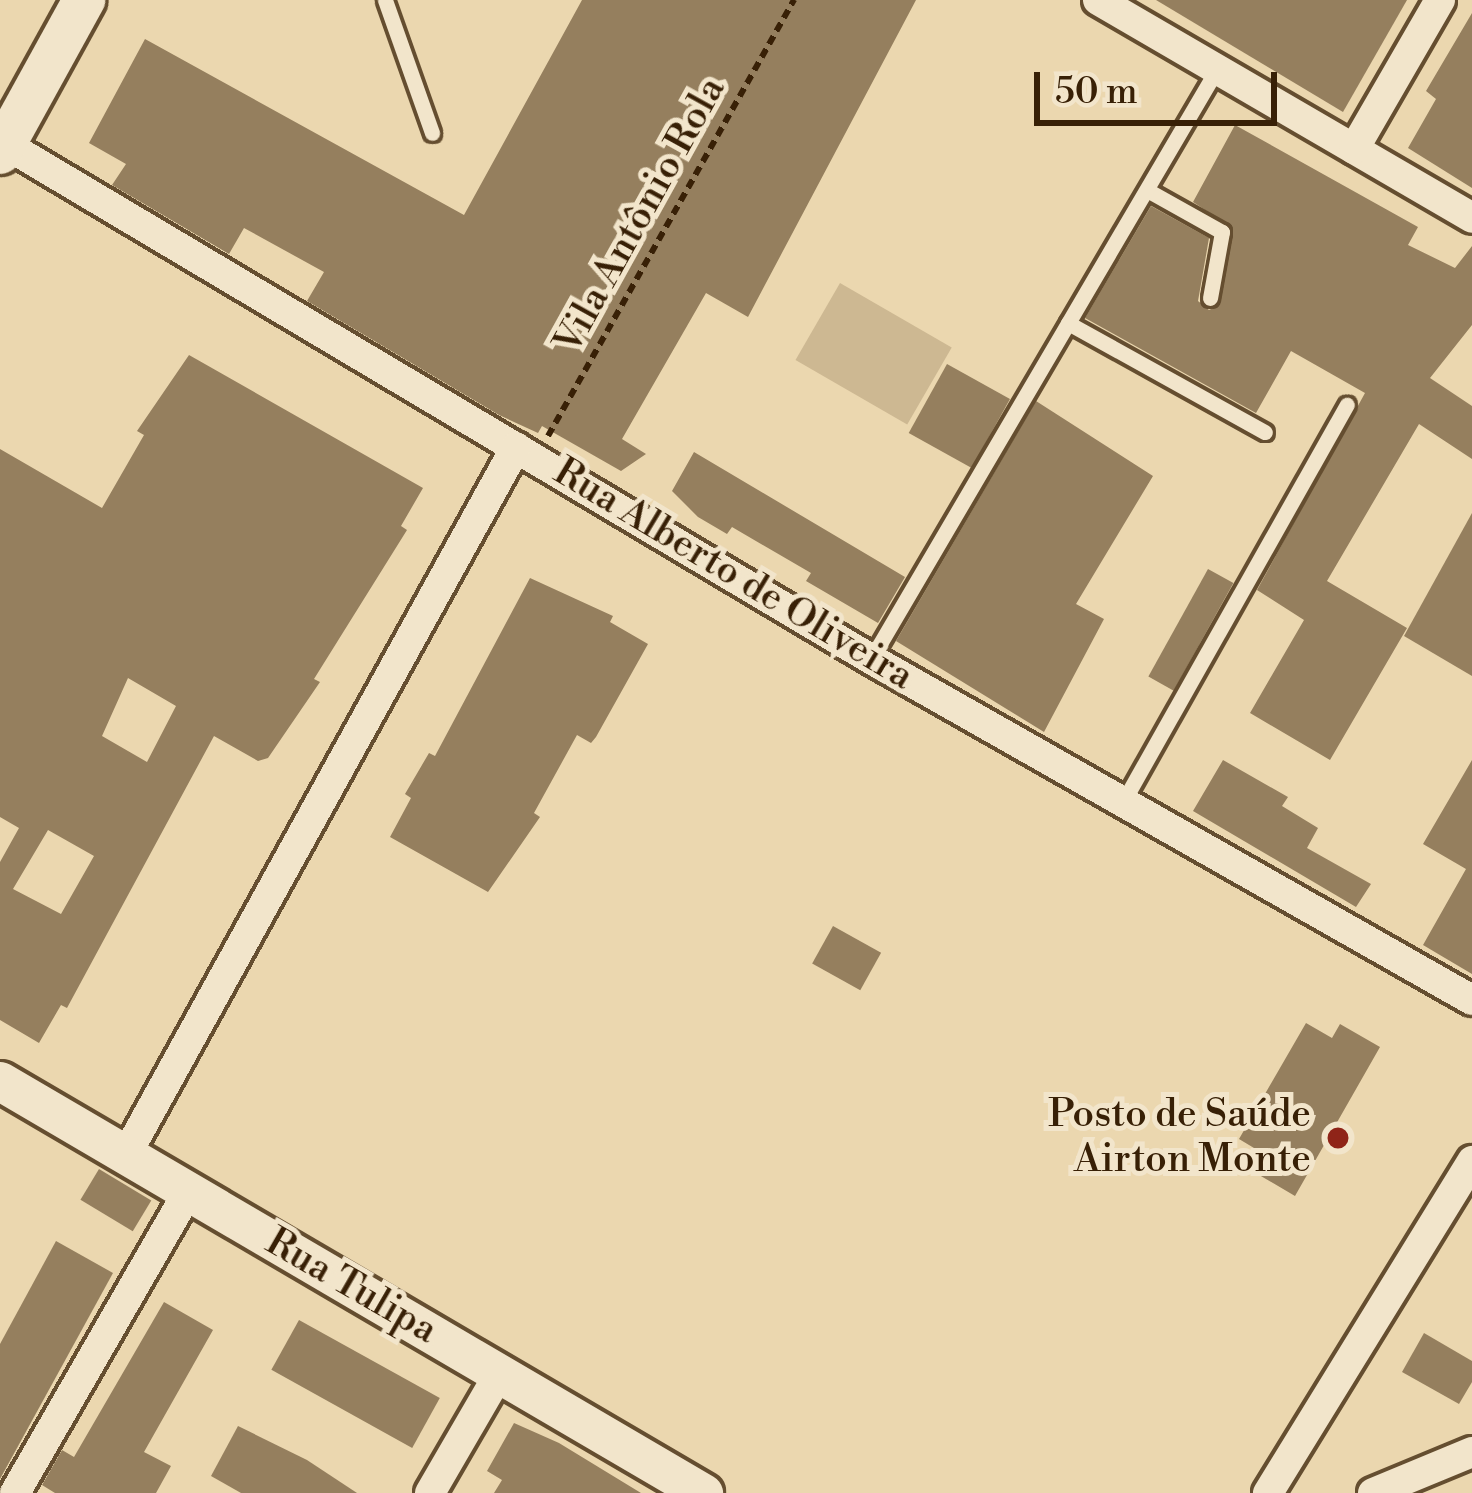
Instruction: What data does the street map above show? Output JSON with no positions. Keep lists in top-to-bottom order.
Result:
{
  "streets": {
    "street": ["Rua Alberto de Oliveira", "Rua Tulipa"],
    "path": ["Vila Antônio Rola"]
  },
  "crossings": [
    ["Vila Antônio Rola", "Rua Alberto de Oliveira"]
  ],
  "places": ["Posto de Saúde Airton Monte"],
  "scale_bar": "50 m"
}
